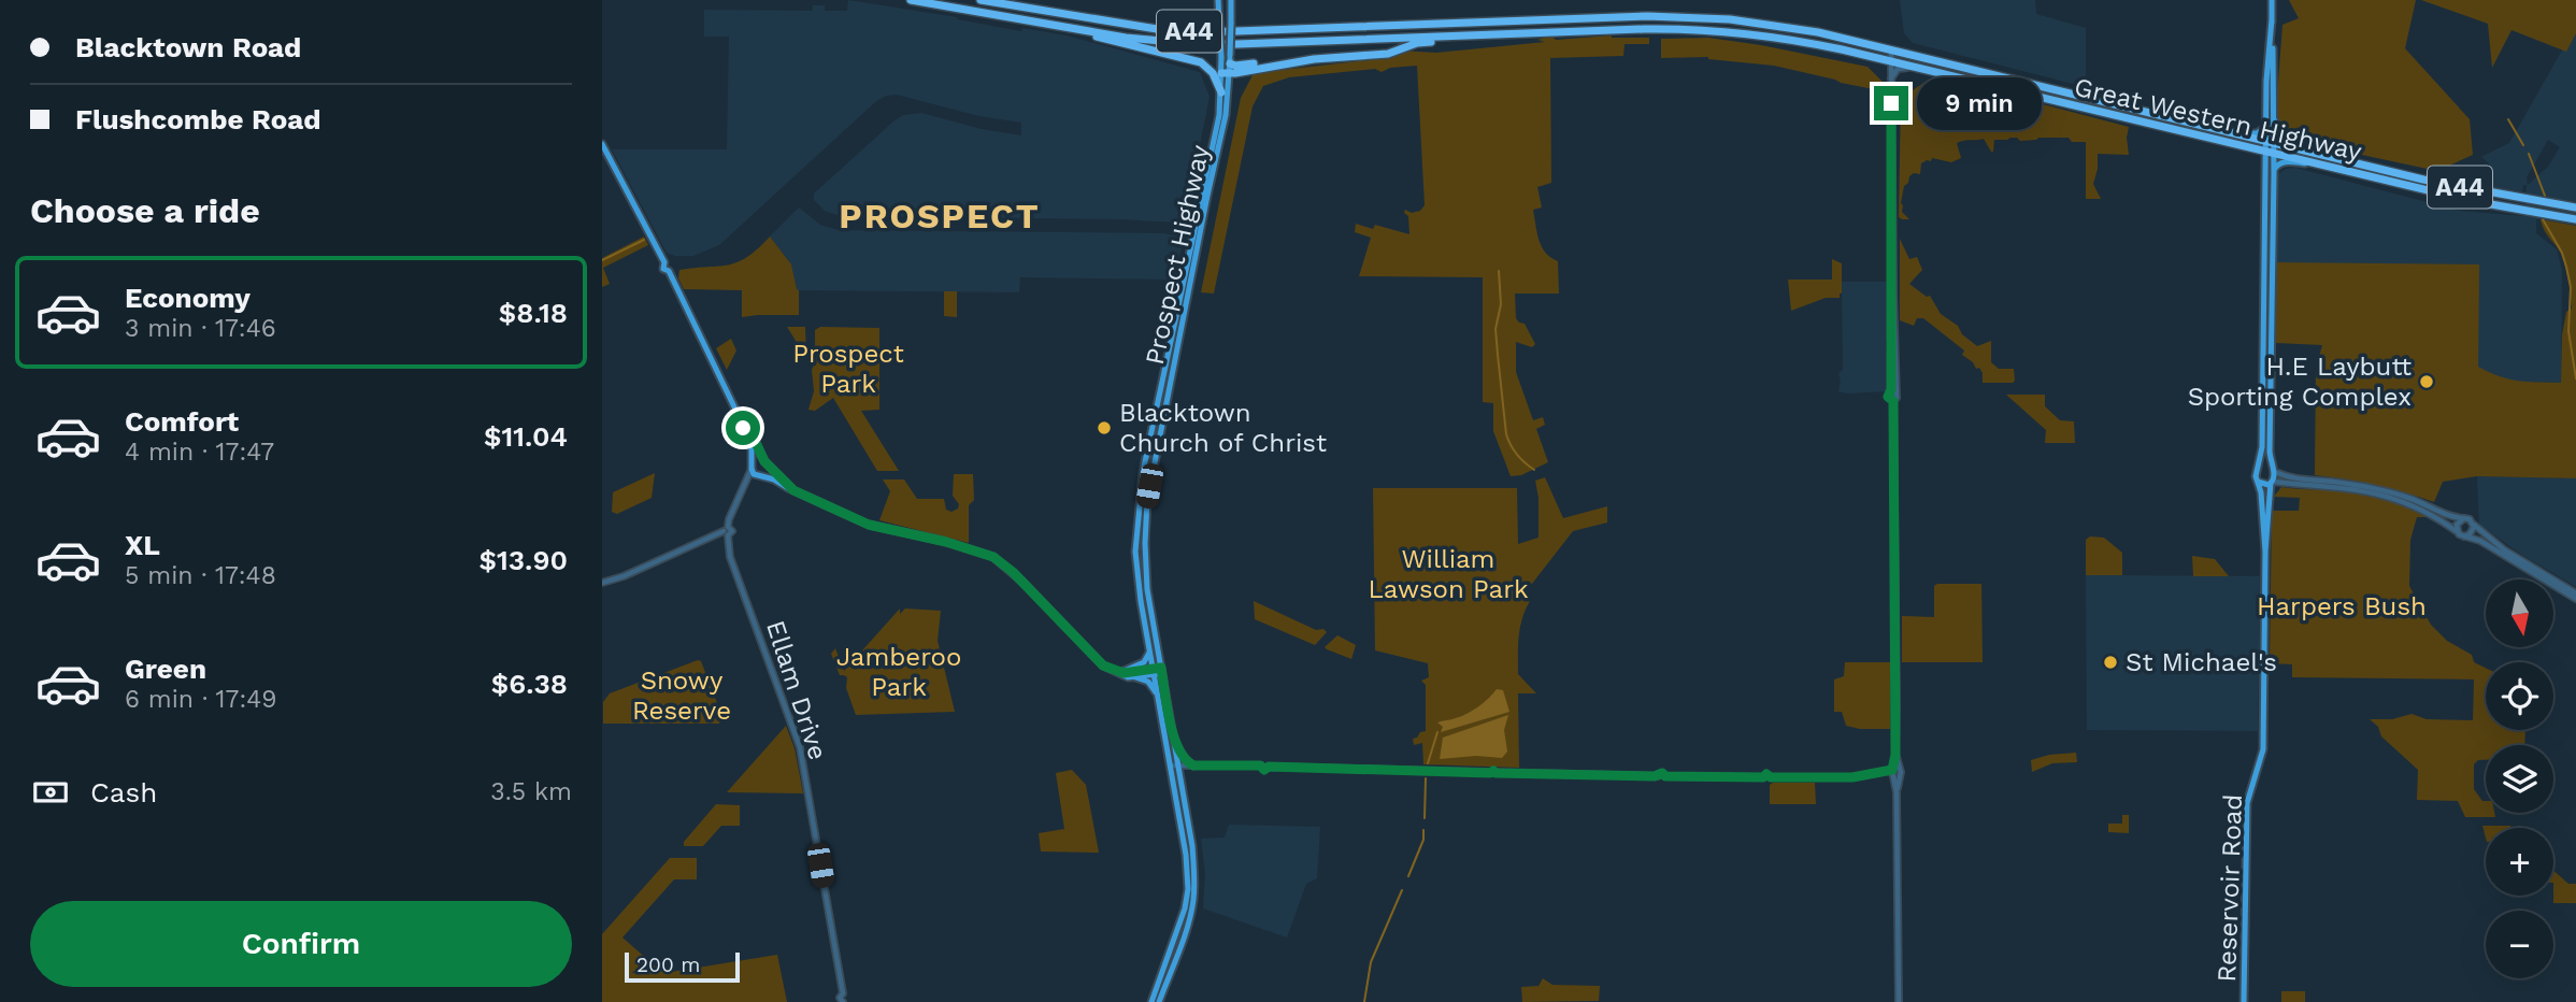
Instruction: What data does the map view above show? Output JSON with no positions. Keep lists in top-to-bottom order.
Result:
{
  "streets": {
    "highway": ["A44", "Great Western Highway"],
    "main road": ["Prospect Highway", "Reservoir Road"],
    "street": ["Ellam Drive"]
  },
  "districts": ["PROSPECT"],
  "parks": [
    "Prospect Park",
    "William Lawson Park",
    "Harpers Bush",
    "Jamberoo Park",
    "Snowy Reserve"
  ],
  "places": ["H.E Laybutt Sporting Complex", "Blacktown Church of Christ", "St Michael's"],
  "scale_bar": "200 m",
  "north": "bottom",
  "page": {
    "banner": ["Blacktown Road", "Flushcombe Road"],
    "bubble": "9 min",
    "heading": "Choose a ride",
    "list": [
      {
        "name": "Economy",
        "note": "3 min · 17:46",
        "value": "$8.18"
      },
      {
        "name": "Comfort",
        "note": "4 min · 17:47",
        "value": "$11.04"
      },
      {
        "name": "XL",
        "note": "5 min · 17:48",
        "value": "$13.90"
      },
      {
        "name": "Green",
        "note": "6 min · 17:49",
        "value": "$6.38"
      }
    ],
    "map_buttons": ["+", "−"],
    "pay": ["Cash", "3.5 km"],
    "buttons": "Confirm",
    "scale": "200 m"
  }
}
